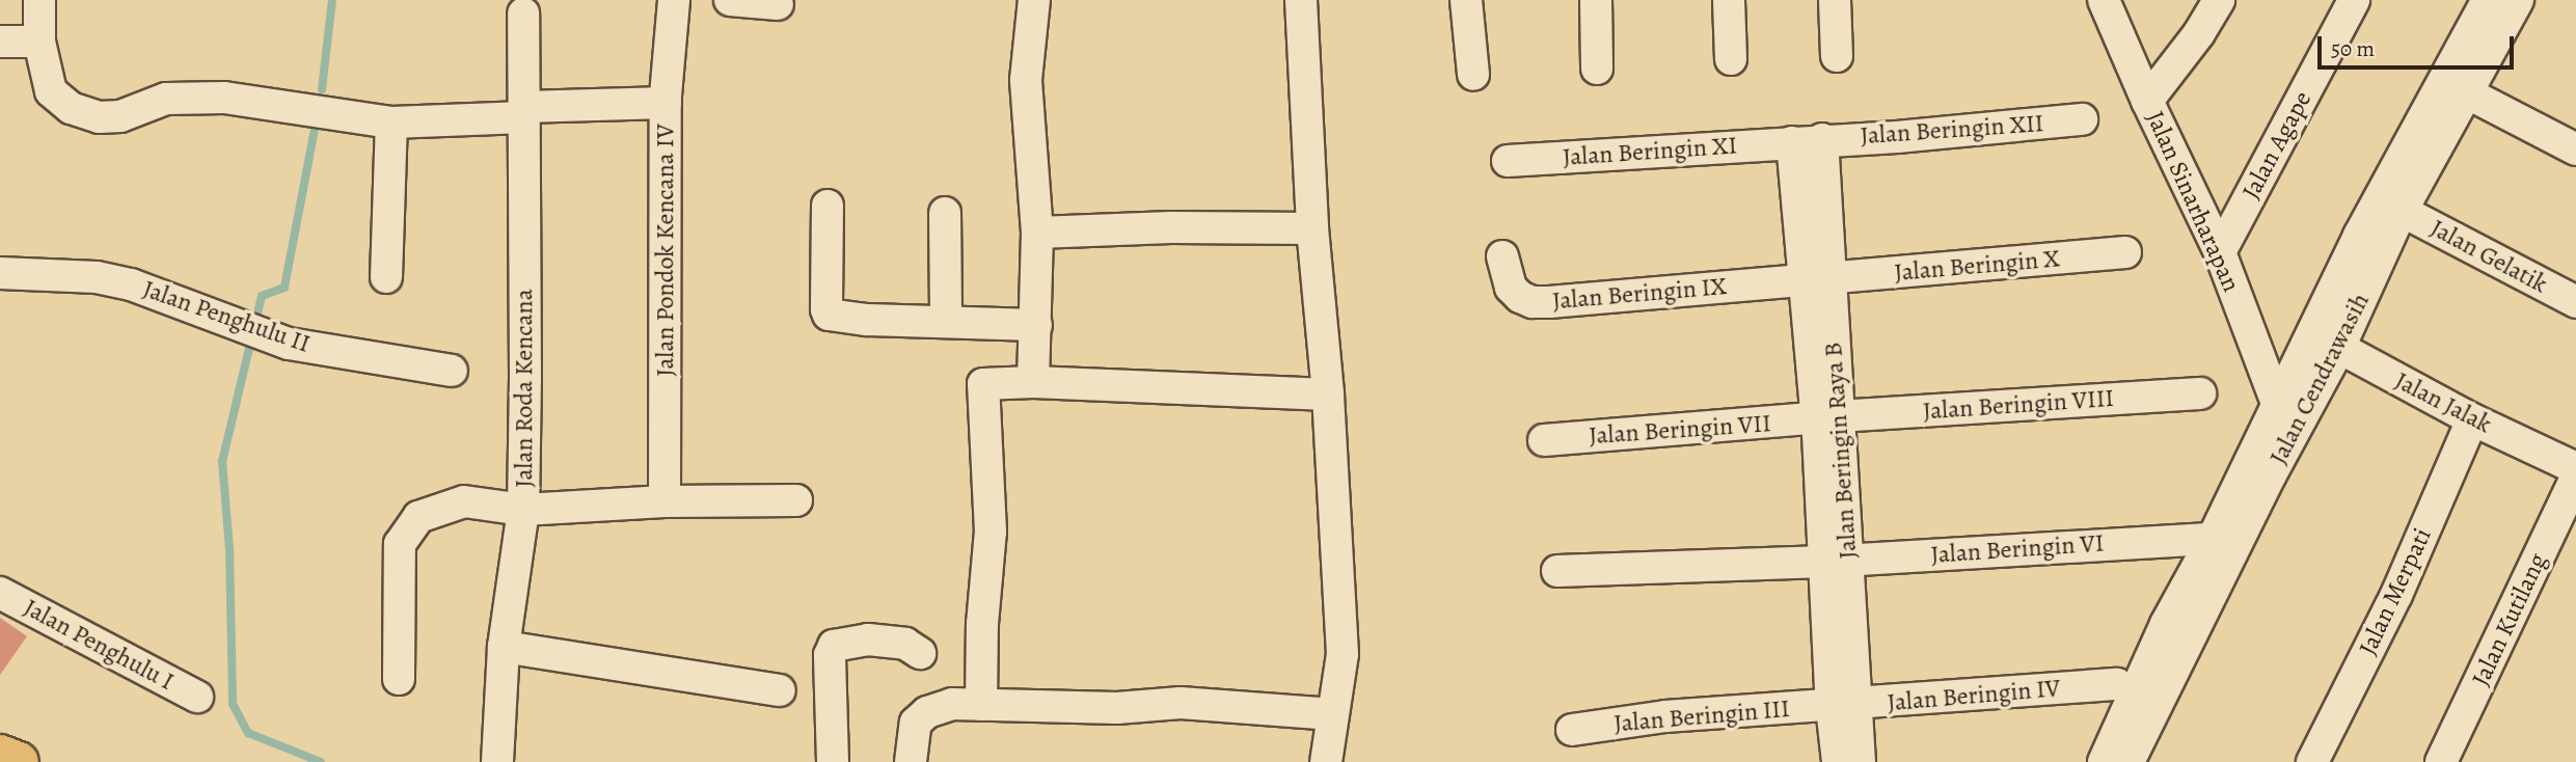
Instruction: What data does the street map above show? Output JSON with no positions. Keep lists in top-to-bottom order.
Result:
{
  "streets": {
    "street": [
      "Jalan Beringin XII",
      "Jalan Agape",
      "Jalan Beringin XI",
      "Jalan Sinarharapan",
      "Jalan Pondok Kencana IV",
      "Jalan Gelatik",
      "Jalan Beringin X",
      "Jalan Beringin IX",
      "Jalan Penghulu II",
      "Jalan Cendrawasih",
      "Jalan Roda Kencana",
      "Jalan Jalak",
      "Jalan Beringin VIII",
      "Jalan Beringin VII",
      "Jalan Beringin Raya B",
      "Jalan Beringin VI",
      "Jalan Merpati",
      "Jalan Kutilang",
      "Jalan Penghulu I",
      "Jalan Beringin IV",
      "Jalan Beringin III"
    ]
  },
  "crossings": [
    ["Jalan Beringin XII", "Jalan Beringin XI"],
    ["Jalan Beringin XII", "Jalan Beringin Raya B"],
    ["Jalan Agape", "Jalan Sinarharapan"],
    ["Jalan Beringin XI", "Jalan Beringin Raya B"],
    ["Jalan Sinarharapan", "Jalan Cendrawasih"],
    ["Jalan Gelatik", "Jalan Cendrawasih"],
    ["Jalan Beringin X", "Jalan Beringin IX"],
    ["Jalan Beringin X", "Jalan Beringin Raya B"],
    ["Jalan Beringin IX", "Jalan Beringin Raya B"],
    ["Jalan Cendrawasih", "Jalan Jalak"],
    ["Jalan Cendrawasih", "Jalan Beringin VI"],
    ["Jalan Jalak", "Jalan Merpati"],
    ["Jalan Beringin VIII", "Jalan Beringin VII"],
    ["Jalan Beringin VIII", "Jalan Beringin Raya B"],
    ["Jalan Beringin VII", "Jalan Beringin Raya B"],
    ["Jalan Beringin Raya B", "Jalan Beringin VI"],
    ["Jalan Beringin Raya B", "Jalan Beringin IV"],
    ["Jalan Beringin Raya B", "Jalan Beringin III"],
    ["Jalan Beringin IV", "Jalan Beringin III"]
  ],
  "scale_bar": "50 m"
}
